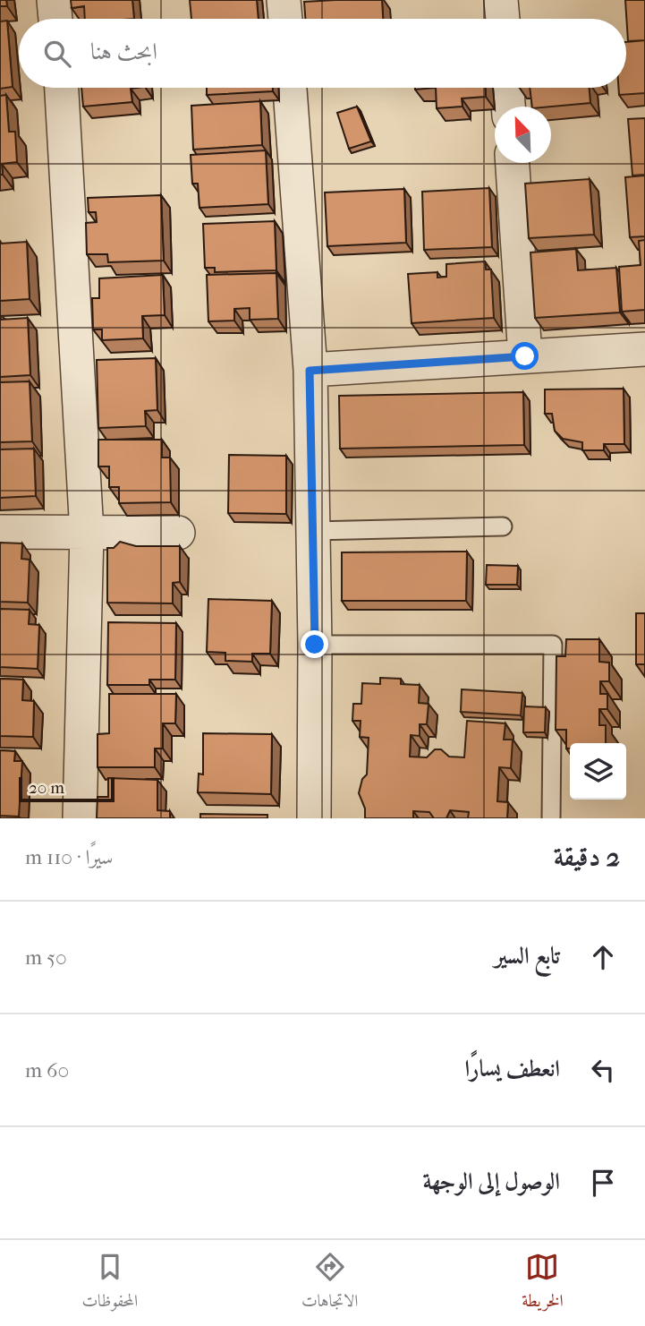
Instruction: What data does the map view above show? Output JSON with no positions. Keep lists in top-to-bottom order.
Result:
{
  "scale_bar": "20 m",
  "north": "top left",
  "page": {
    "search": "ابحث هنا",
    "scale": "20 m",
    "heading": ["2 دقيقة", "سيرًا · 110 m"],
    "list": [
      ["تابع السير", "50 m"],
      ["انعطف يسارًا", "60 m"],
      "الوصول إلى الوجهة"
    ],
    "nav": ["الخريطة", "الاتجاهات", "المحفوظات"]
  }
}
